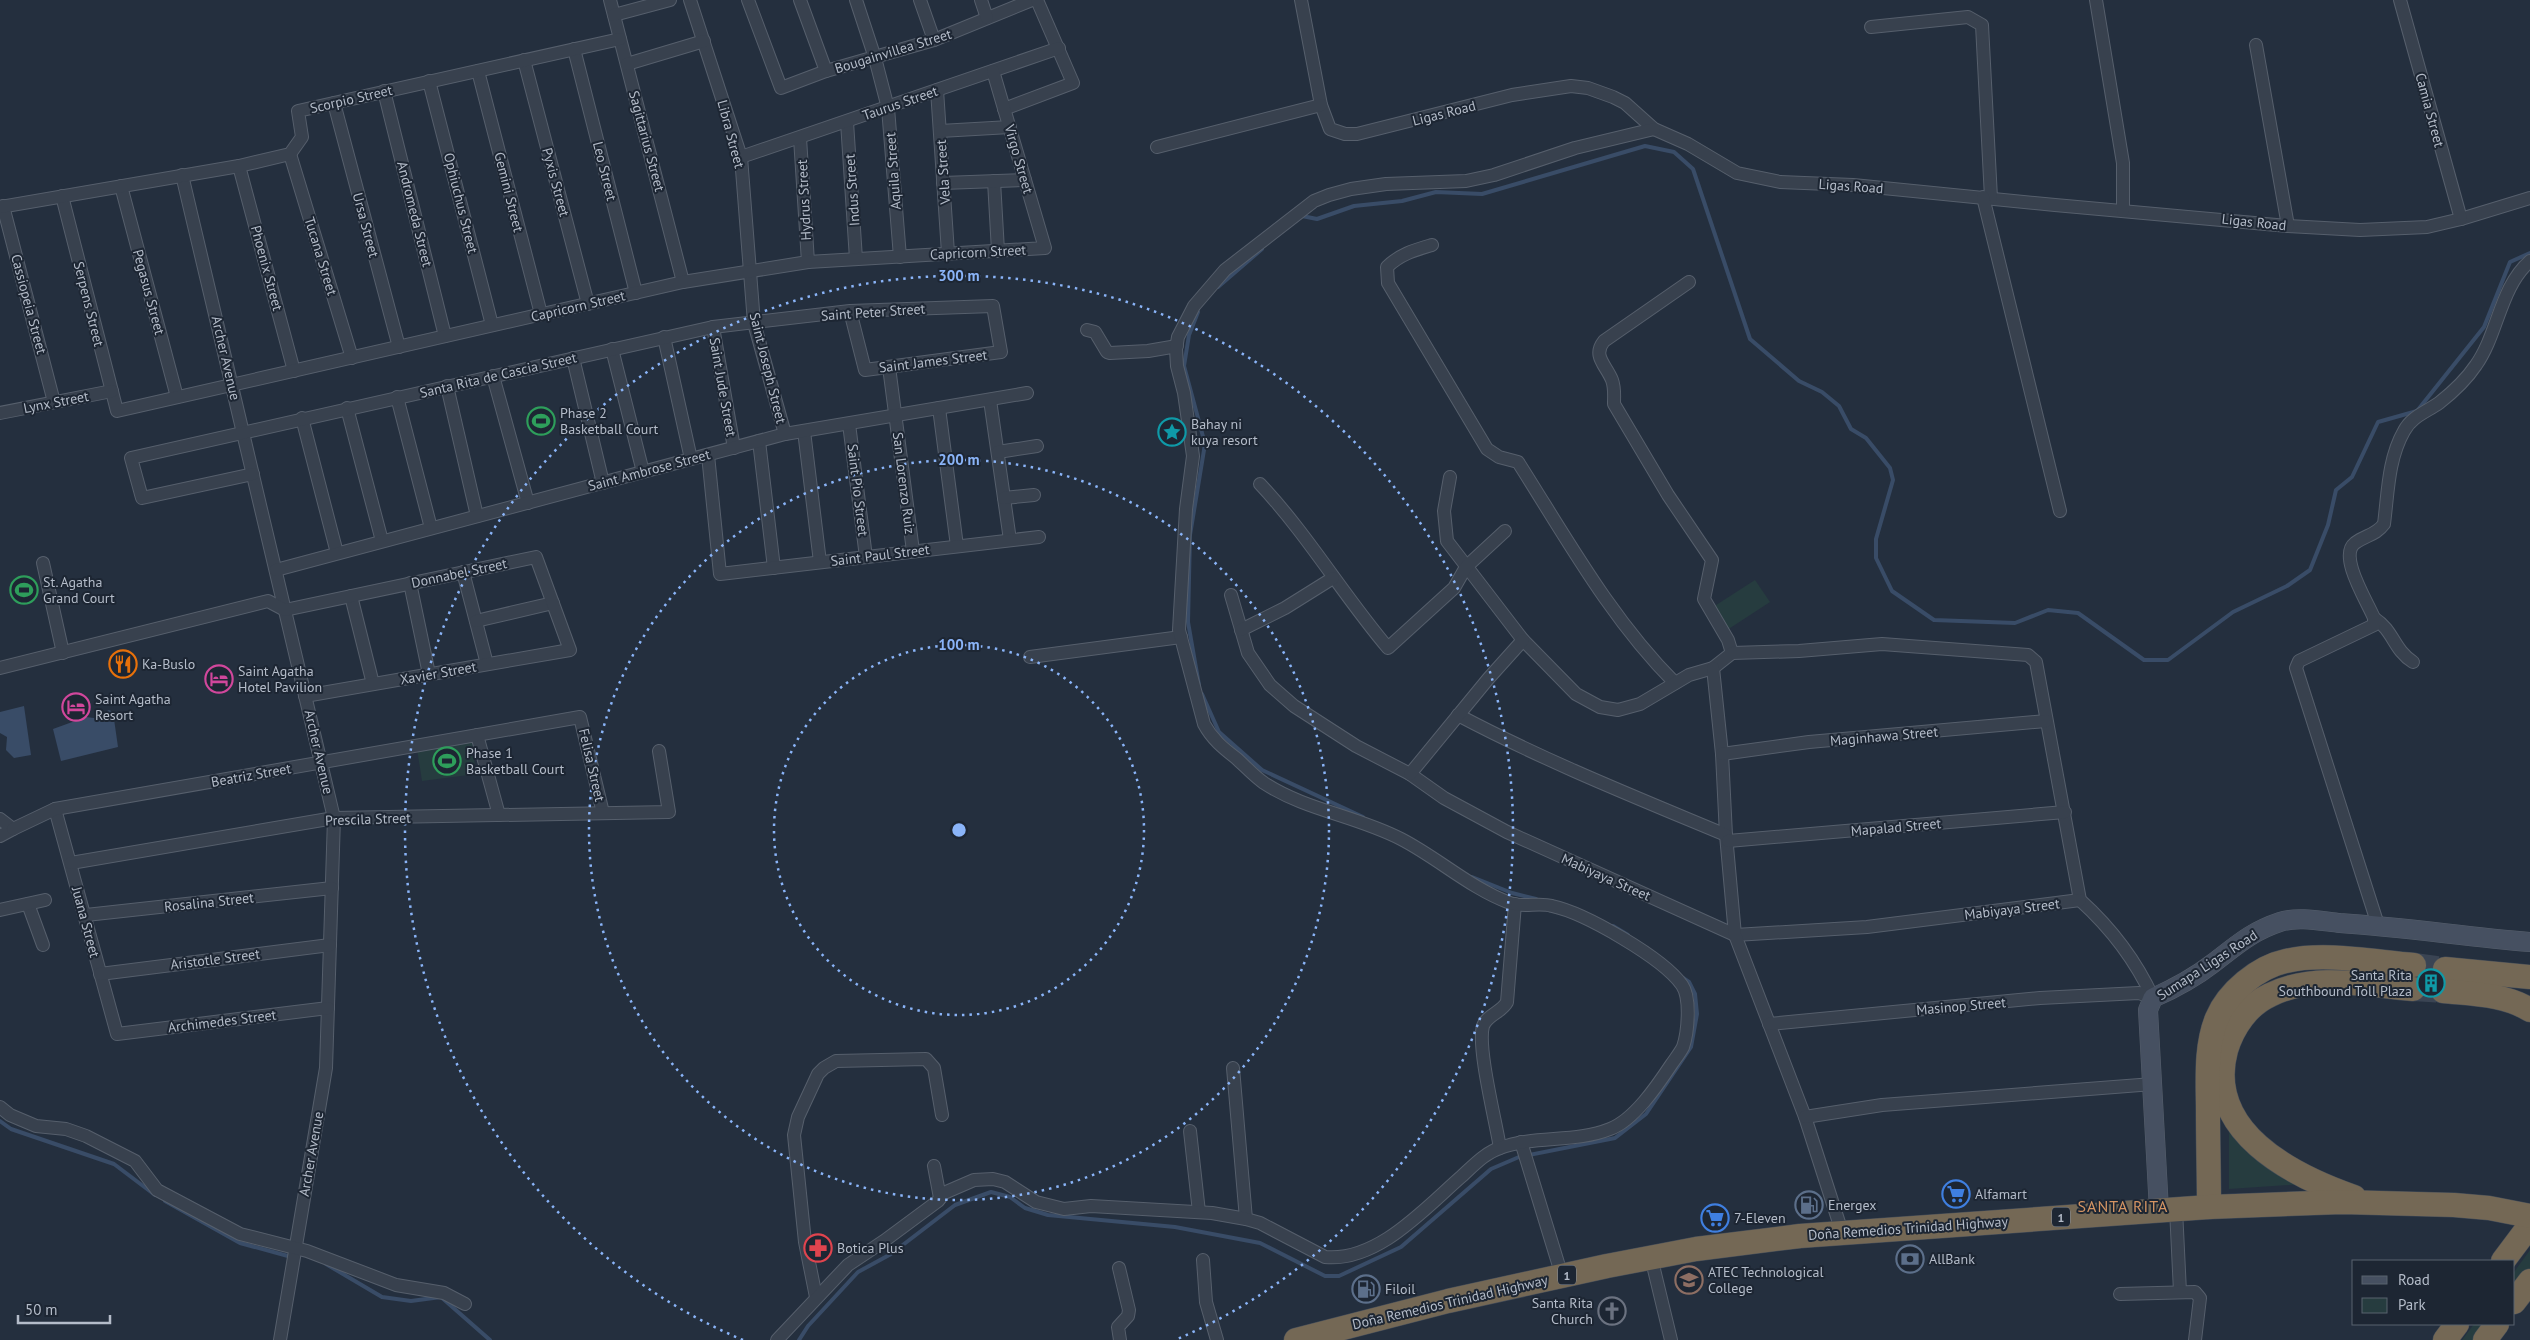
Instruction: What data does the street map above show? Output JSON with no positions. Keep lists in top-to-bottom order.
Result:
{
  "streets": {
    "highway": ["1", "Doña Remedios Trinidad Highway"],
    "main road": ["Sumapa Ligas Road"],
    "street": [
      "Bougainvillea Street",
      "Scorpio Street",
      "Taurus Street",
      "Camia Street",
      "Ligas Road",
      "Libra Street",
      "Sagittarius Street",
      "Virgo Street",
      "Leo Street",
      "Aquila Street",
      "Vela Street",
      "Pyxis Street",
      "Indus Street",
      "Gemini Street",
      "Hydrus Street",
      "Ophiuchus Street",
      "Andromeda Street",
      "Ursa Street",
      "Capricorn Street",
      "Tucana Street",
      "Phoenix Street",
      "Pegasus Street",
      "Cassiopeia Street",
      "Serpens Street",
      "Saint Peter Street",
      "Archer Avenue",
      "Saint James Street",
      "Saint Joseph Street",
      "Santa Rita de Cascia Street",
      "Saint Jude Street",
      "Lynx Street",
      "Saint Ambrose Street",
      "San Lorenzo Ruiz",
      "Saint Pio Street",
      "Saint Paul Street",
      "Donnabel Street",
      "Xavier Street",
      "Maginhawa Street",
      "Felisa Street",
      "Beatriz Street",
      "Prescila Street",
      "Mapalad Street",
      "Mabiyaya Street",
      "Rosalina Street",
      "Juana Street",
      "Aristotle Street",
      "Masinop Street",
      "Archimedes Street"
    ]
  },
  "crossings": [
    ["Bougainvillea Street", "Aquila Street"],
    ["Scorpio Street", "Sagittarius Street"],
    ["Scorpio Street", "Leo Street"],
    ["Scorpio Street", "Pyxis Street"],
    ["Scorpio Street", "Gemini Street"],
    ["Scorpio Street", "Ophiuchus Street"],
    ["Scorpio Street", "Andromeda Street"],
    ["Scorpio Street", "Ursa Street"],
    ["Scorpio Street", "Tucana Street"],
    ["Taurus Street", "Libra Street"],
    ["Taurus Street", "Virgo Street"],
    ["Taurus Street", "Aquila Street"],
    ["Taurus Street", "Vela Street"],
    ["Taurus Street", "Indus Street"],
    ["Taurus Street", "Hydrus Street"],
    ["Camia Street", "Ligas Road"],
    ["Libra Street", "Capricorn Street"],
    ["Libra Street", "Saint Joseph Street"],
    ["Sagittarius Street", "Capricorn Street"],
    ["Virgo Street", "Capricorn Street"],
    ["Leo Street", "Capricorn Street"],
    ["Aquila Street", "Capricorn Street"],
    ["Vela Street", "Capricorn Street"],
    ["Pyxis Street", "Capricorn Street"],
    ["Indus Street", "Capricorn Street"],
    ["Gemini Street", "Capricorn Street"],
    ["Hydrus Street", "Capricorn Street"],
    ["Ophiuchus Street", "Capricorn Street"],
    ["Andromeda Street", "Capricorn Street"],
    ["Ursa Street", "Capricorn Street"],
    ["Capricorn Street", "Tucana Street"],
    ["Capricorn Street", "Phoenix Street"],
    ["Capricorn Street", "Pegasus Street"],
    ["Capricorn Street", "Serpens Street"],
    ["Capricorn Street", "Archer Avenue"],
    ["Capricorn Street", "Saint Joseph Street"],
    ["Cassiopeia Street", "Lynx Street"],
    ["Serpens Street", "Lynx Street"],
    ["Saint Peter Street", "Saint James Street"],
    ["Saint Peter Street", "Saint Joseph Street"],
    ["Saint Peter Street", "Santa Rita de Cascia Street"],
    ["Archer Avenue", "Santa Rita de Cascia Street"],
    ["Archer Avenue", "Saint Ambrose Street"],
    ["Archer Avenue", "Donnabel Street"],
    ["Archer Avenue", "Xavier Street"],
    ["Archer Avenue", "Beatriz Street"],
    ["Archer Avenue", "Prescila Street"],
    ["Archer Avenue", "Rosalina Street"],
    ["Archer Avenue", "Aristotle Street"],
    ["Archer Avenue", "Archimedes Street"],
    ["Saint James Street", "San Lorenzo Ruiz"],
    ["Saint Joseph Street", "Santa Rita de Cascia Street"],
    ["Saint Joseph Street", "Saint Ambrose Street"],
    ["Santa Rita de Cascia Street", "Saint Jude Street"],
    ["Saint Jude Street", "Saint Ambrose Street"],
    ["Saint Ambrose Street", "San Lorenzo Ruiz"],
    ["Saint Ambrose Street", "Saint Pio Street"],
    ["Saint Ambrose Street", "Saint Paul Street"],
    ["San Lorenzo Ruiz", "Saint Paul Street"],
    ["Saint Pio Street", "Saint Paul Street"],
    ["Donnabel Street", "Xavier Street"],
    ["Felisa Street", "Beatriz Street"],
    ["Felisa Street", "Prescila Street"],
    ["Beatriz Street", "Juana Street"],
    ["Prescila Street", "Juana Street"],
    ["Rosalina Street", "Juana Street"],
    ["Juana Street", "Aristotle Street"],
    ["Juana Street", "Archimedes Street"],
    ["Sumapa Ligas Road", "Masinop Street"],
    ["Sumapa Ligas Road", "Doña Remedios Trinidad Highway"]
  ],
  "districts": ["SANTA RITA"],
  "places": {
    "sports": ["Phase 2 Basketball Court", "St. Agatha Grand Court", "Phase 1 Basketball Court"],
    "place": ["Bahay ni kuya resort"],
    "restaurant": ["Ka-Buslo"],
    "hotel": ["Saint Agatha Hotel Pavilion", "Saint Agatha Resort"],
    "building": ["Santa Rita Southbound Toll Plaza"],
    "supermarket": ["Alfamart", "7-Eleven"],
    "fuel station": ["Energex", "Filoil"],
    "pharmacy": ["Botica Plus"],
    "bank": ["AllBank"],
    "school or university": ["ATEC Technological College"],
    "church": ["Santa Rita Church"]
  },
  "legend": ["Road", "Park"],
  "scale_bar": "50 m",
  "rings": ["300 m", "200 m", "100 m"]
}
